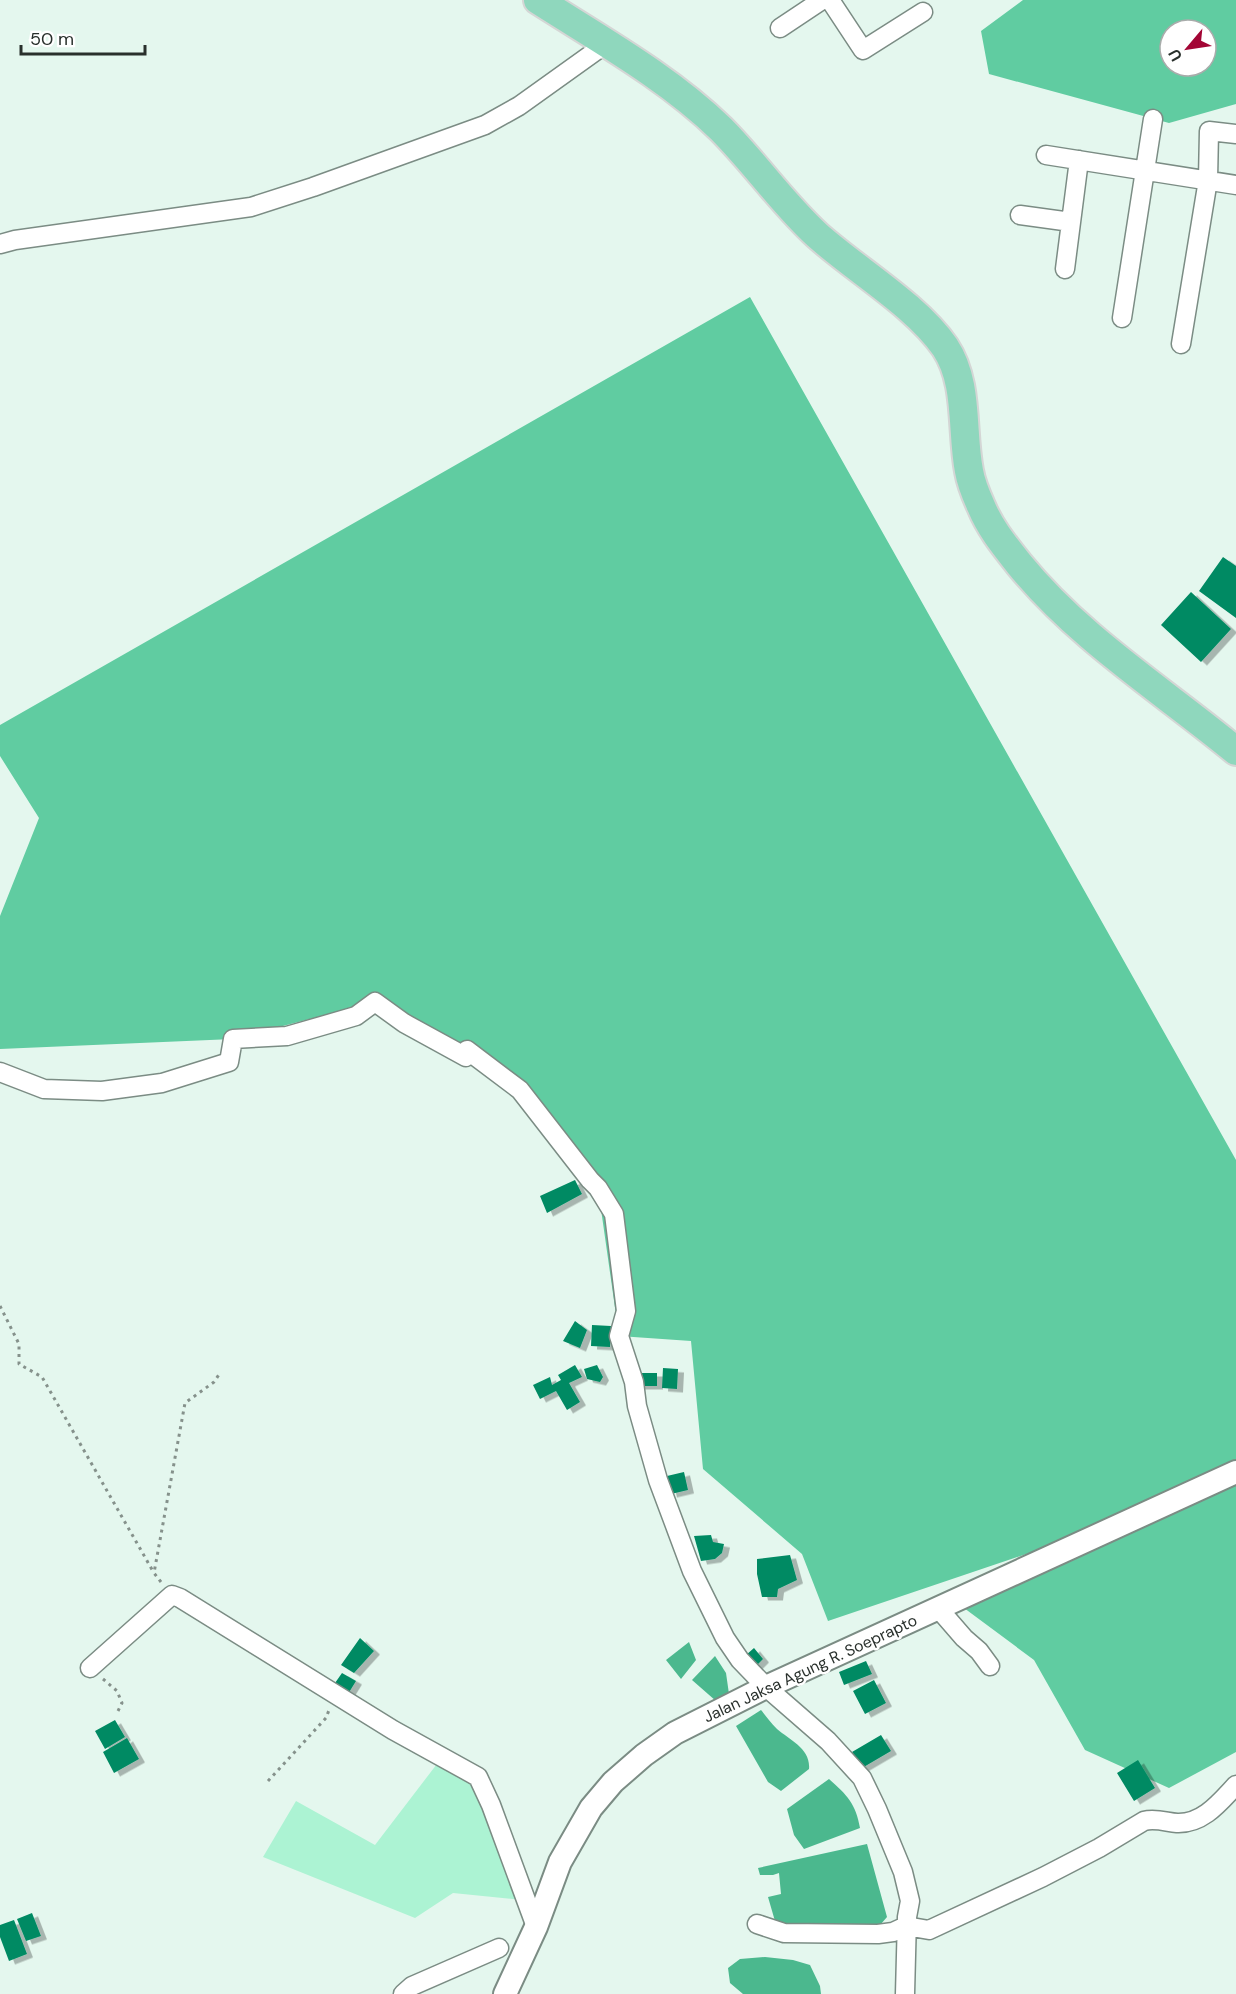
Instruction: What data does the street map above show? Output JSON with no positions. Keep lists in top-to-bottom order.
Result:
{
  "streets": {
    "street": ["Jalan Jaksa Agung R. Soeprapto"]
  },
  "scale_bar": "50 m",
  "north": "bottom left"
}
